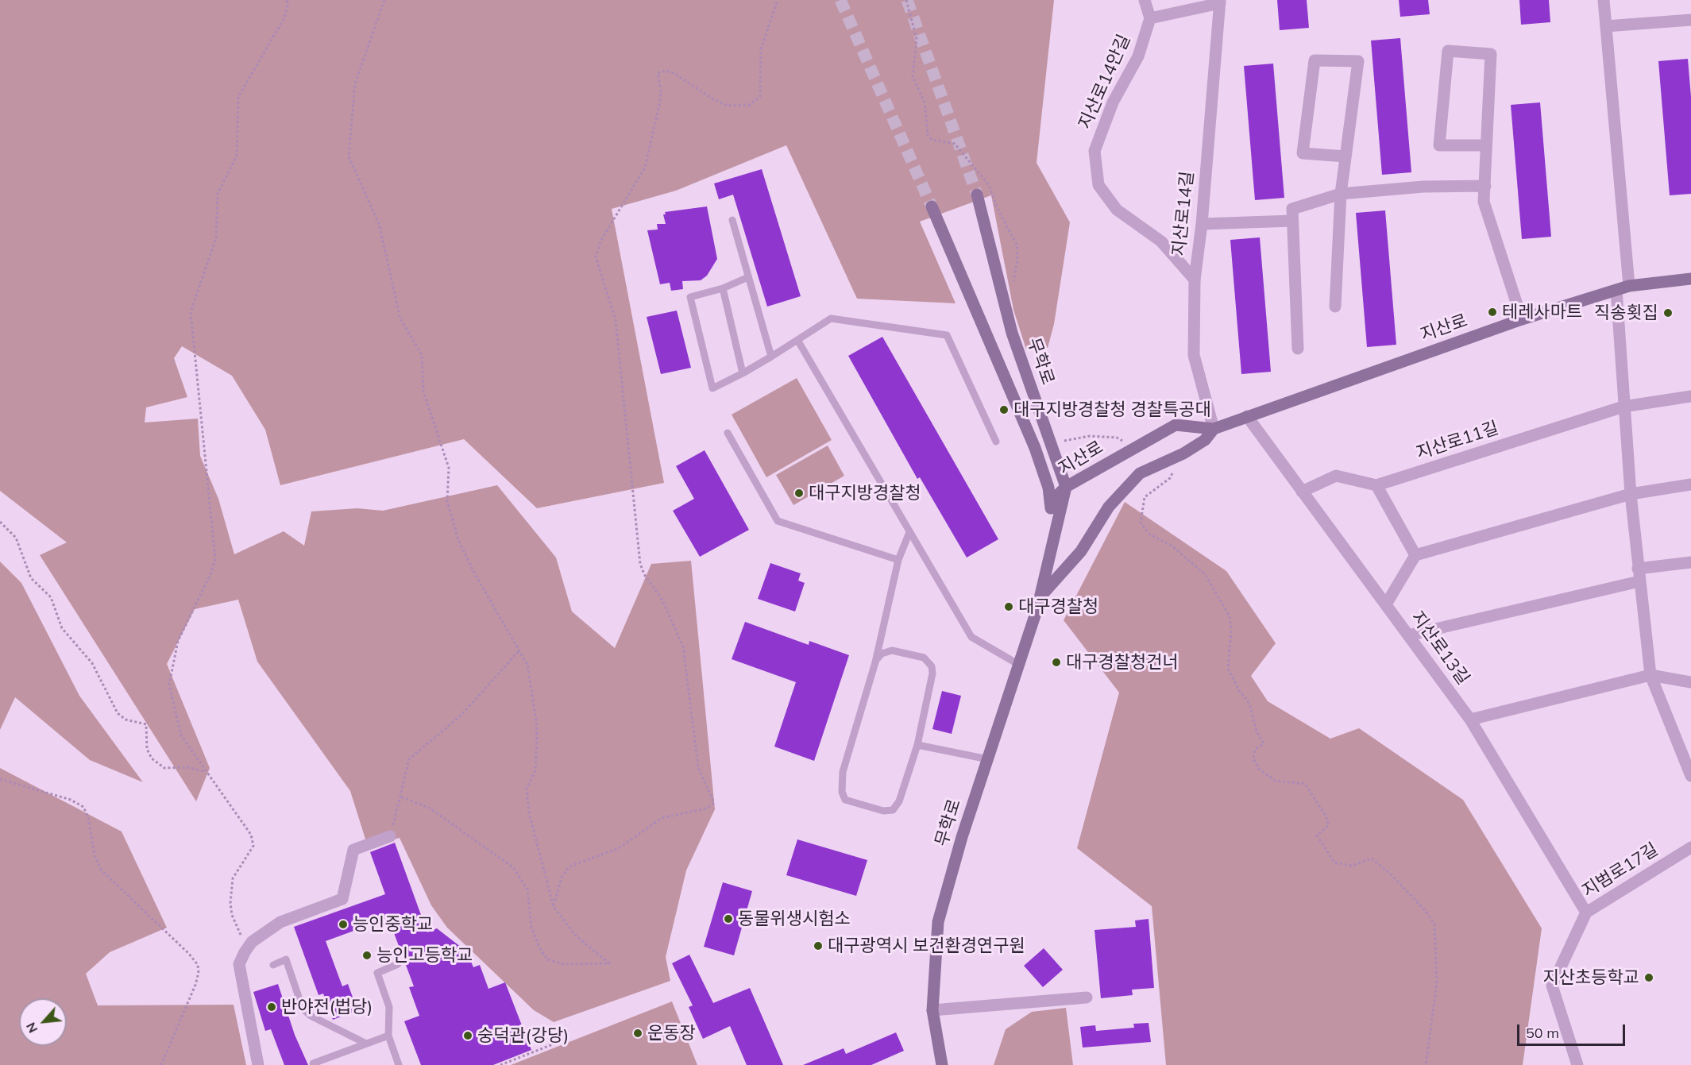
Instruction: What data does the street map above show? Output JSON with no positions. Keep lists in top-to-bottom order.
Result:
{
  "streets": {
    "main road": ["지산로", "무학로"],
    "street": [
      "지산로14안길",
      "지산로14길",
      "지산로11길",
      "지산로13길",
      "지범로17길"
    ]
  },
  "crossings": [
    ["지산로14안길", "지산로14길"],
    ["지산로14길", "지산로"],
    ["지산로", "무학로"],
    ["지산로", "지산로13길"],
    ["지산로13길", "지범로17길"]
  ],
  "places": [
    "테레사마트",
    "직송횟집",
    "대구지방경찰청 경찰특공대",
    "대구지방경찰청",
    "대구경찰청",
    "대구경찰청건너",
    "동물위생시험소",
    "능인중학교",
    "대구광역시 보건환경연구원",
    "능인고등학교",
    "지산초등학교",
    "반야전(법당)",
    "운동장",
    "숭덕관(강당)"
  ],
  "scale_bar": "50 m",
  "north": "bottom left"
}
